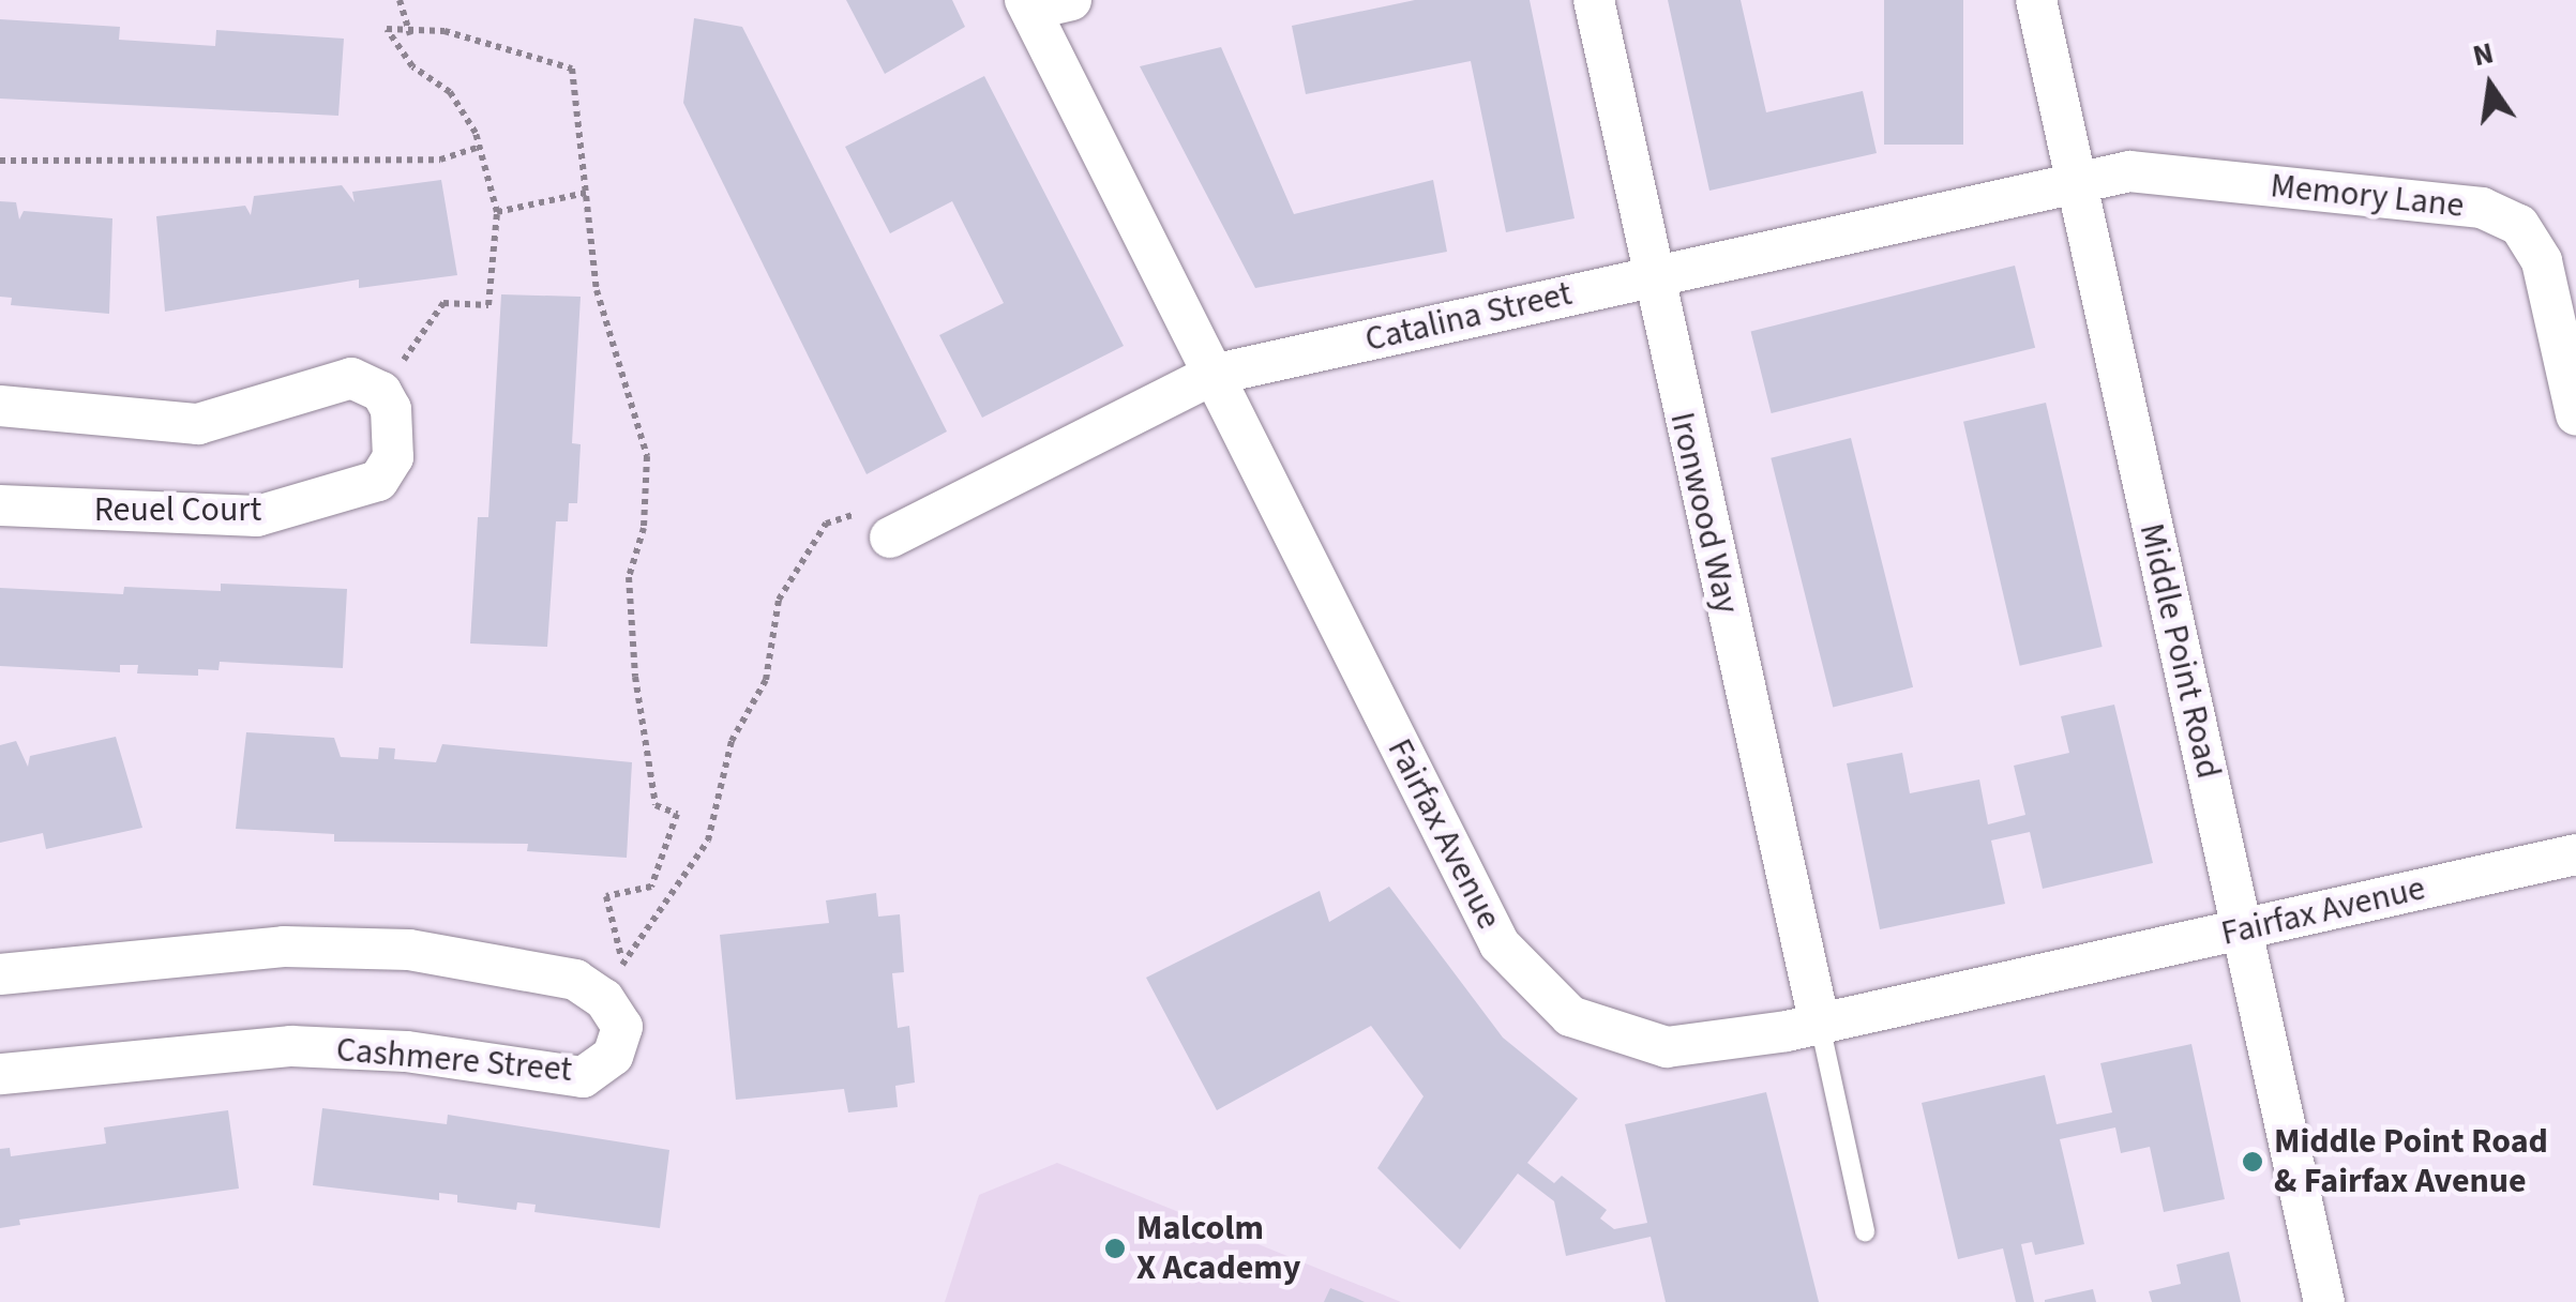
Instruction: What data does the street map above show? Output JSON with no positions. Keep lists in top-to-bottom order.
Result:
{
  "streets": {
    "street": [
      "Memory Lane",
      "Catalina Street",
      "Reuel Court",
      "Ironwood Way",
      "Middle Point Road",
      "Fairfax Avenue",
      "Cashmere Street"
    ]
  },
  "crossings": [
    ["Memory Lane", "Catalina Street"],
    ["Memory Lane", "Middle Point Road"],
    ["Catalina Street", "Ironwood Way"],
    ["Catalina Street", "Middle Point Road"],
    ["Catalina Street", "Fairfax Avenue"],
    ["Ironwood Way", "Fairfax Avenue"],
    ["Middle Point Road", "Fairfax Avenue"]
  ],
  "places": ["Middle Point Road & Fairfax Avenue", "Malcolm X Academy"],
  "north": "top"
}
